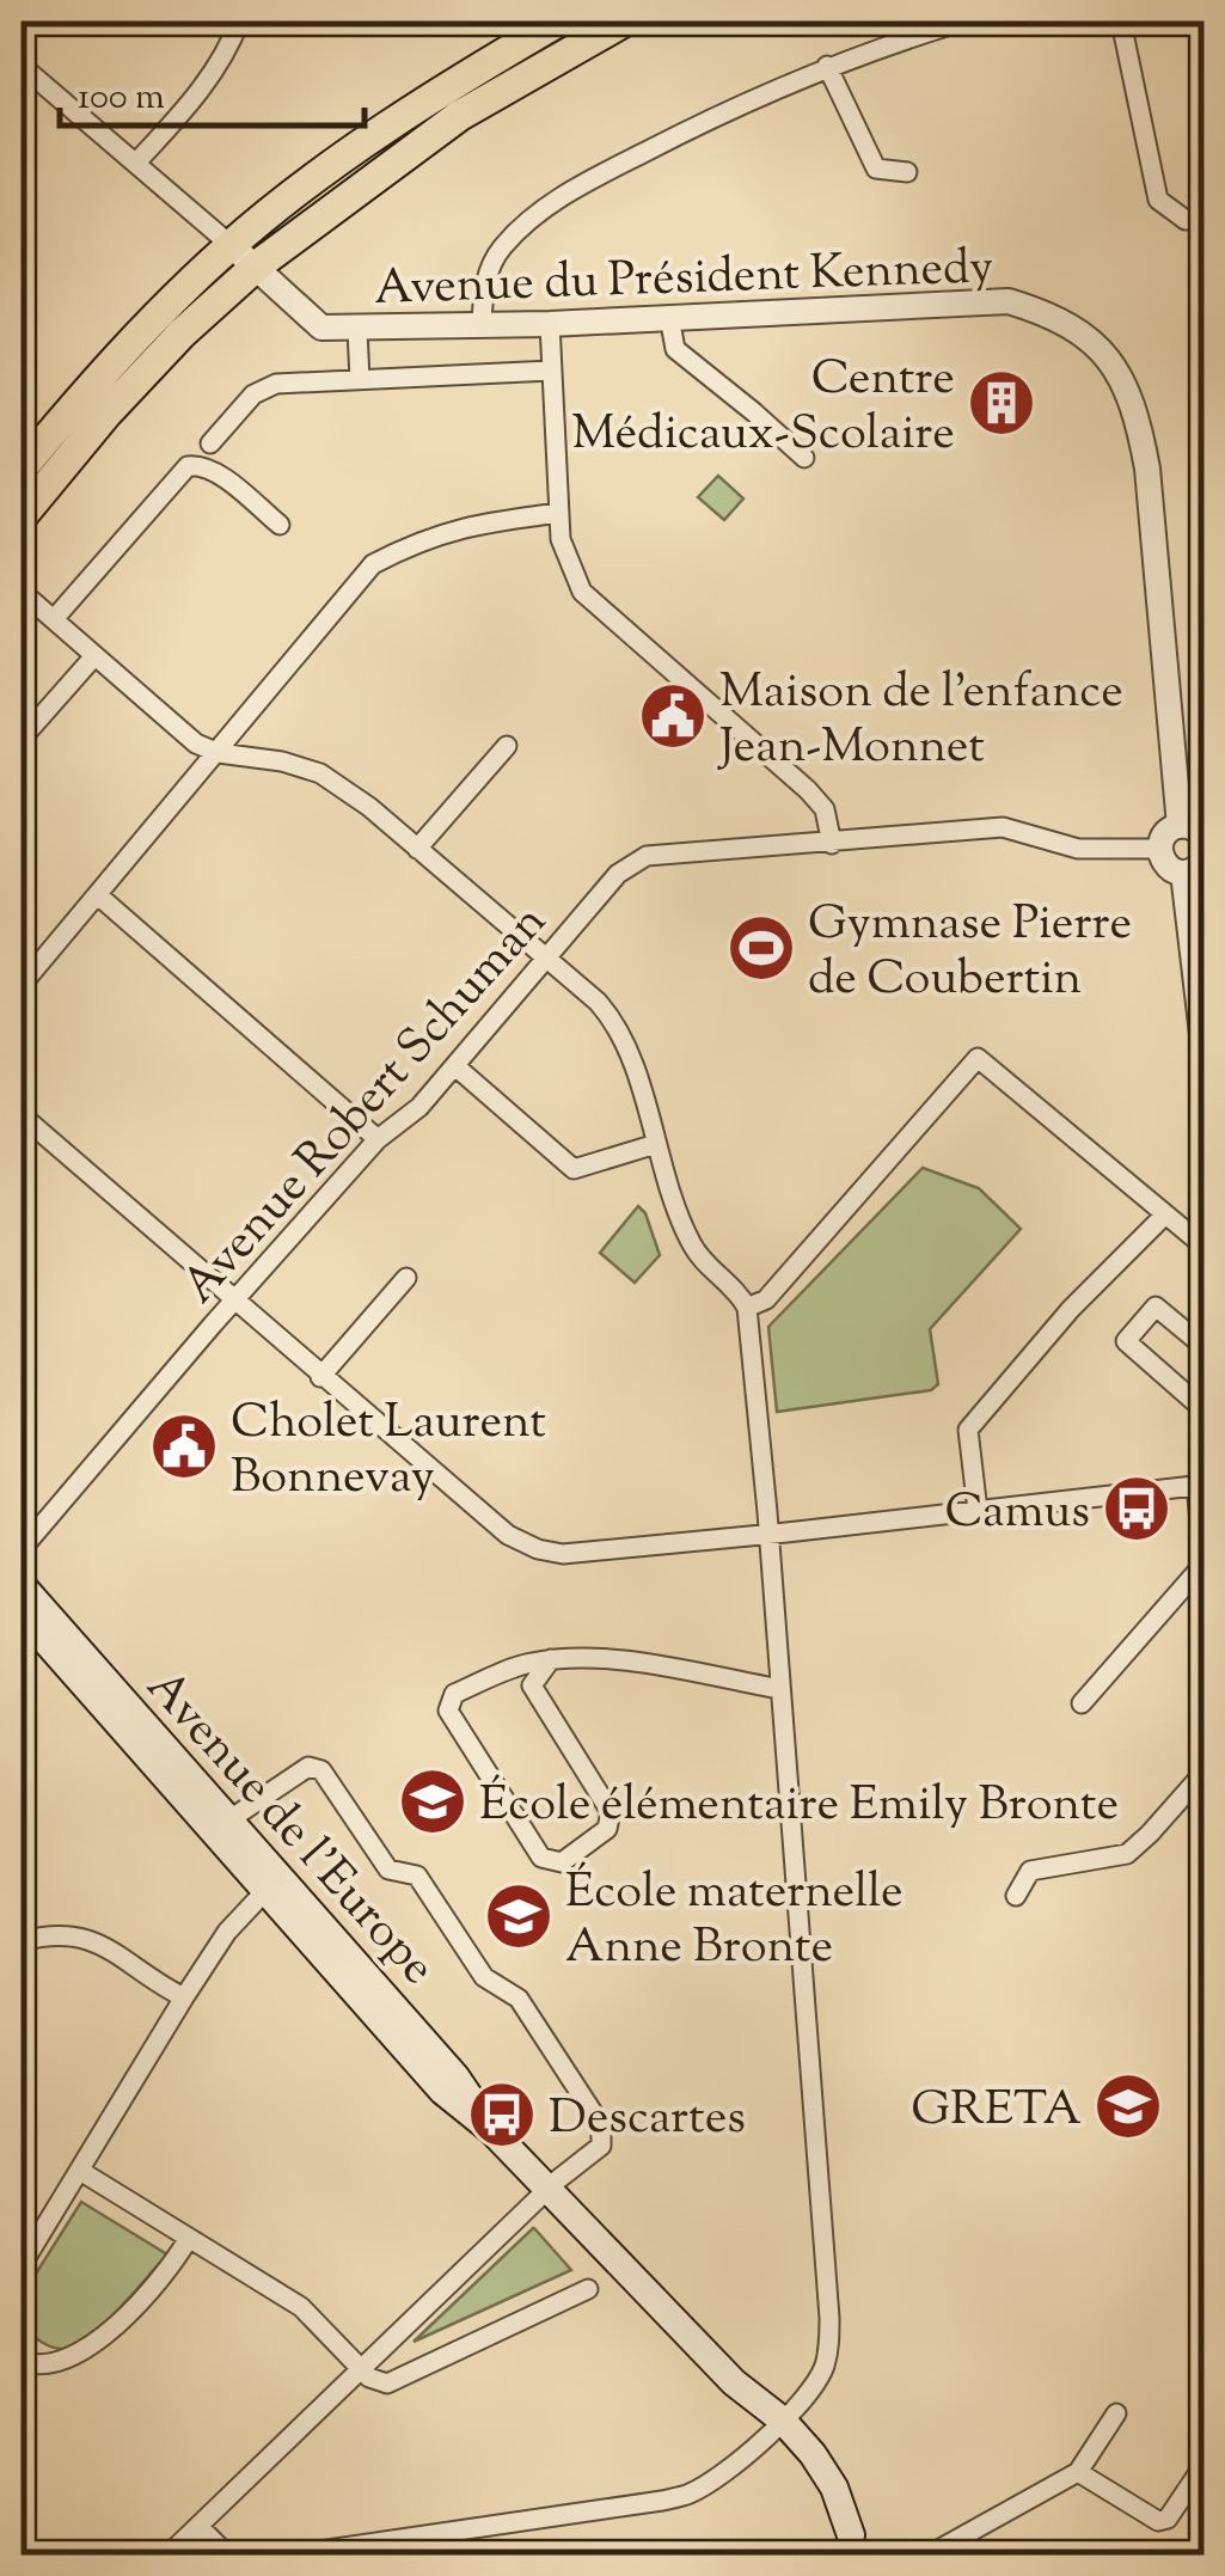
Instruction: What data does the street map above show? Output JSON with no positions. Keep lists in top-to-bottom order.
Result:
{
  "streets": {
    "main road": ["Avenue de l’Europe"],
    "street": ["Avenue du Président Kennedy", "Avenue Robert Schuman"]
  },
  "places": {
    "building": ["Centre Médicaux-Scolaire"],
    "public building": ["Maison de l’enfance Jean-Monnet", "Cholet Laurent Bonnevay"],
    "sports": ["Gymnase Pierre de Coubertin"],
    "bus stop": ["Camus", "Descartes"],
    "school or university": ["École élémentaire Emily Bronte", "École maternelle Anne Bronte", "GRETA"]
  },
  "scale_bar": "100 m"
}
